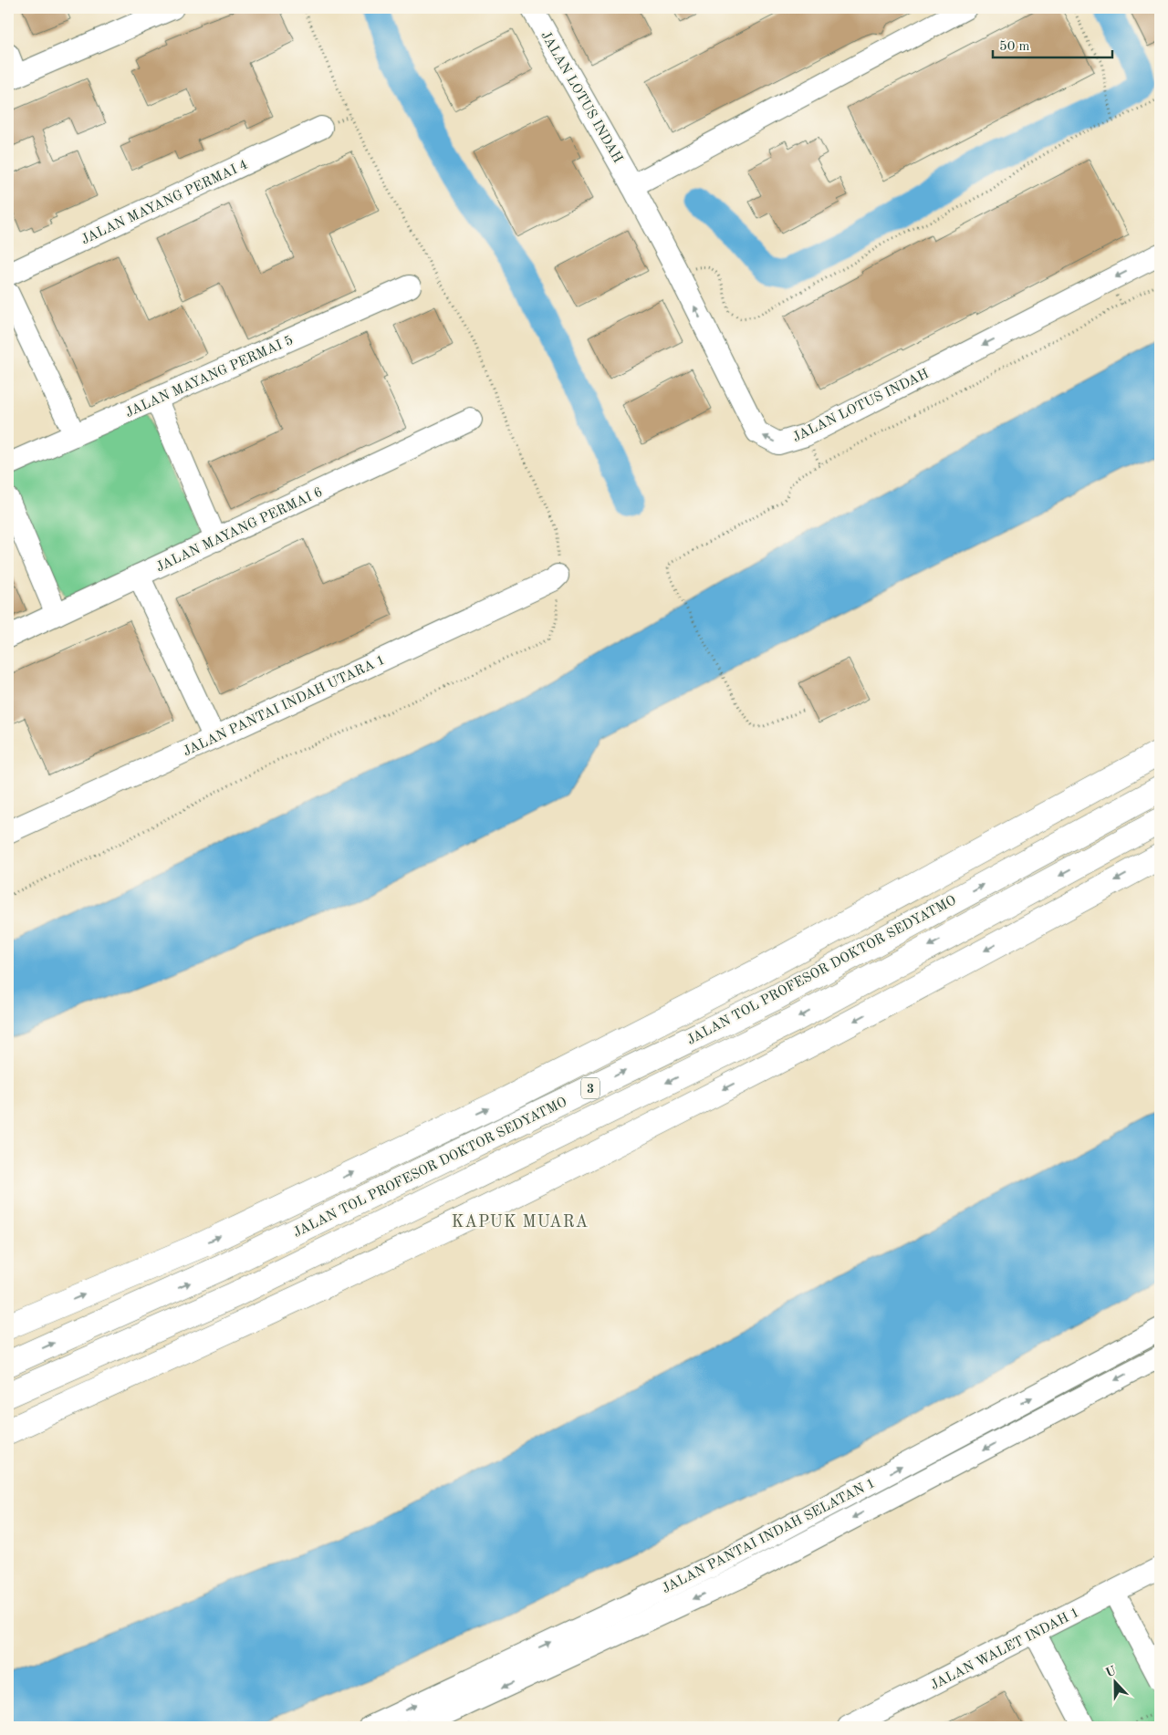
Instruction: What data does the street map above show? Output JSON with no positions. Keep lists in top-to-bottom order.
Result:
{
  "streets": {
    "highway": ["JALAN TOL PROFESOR DOKTOR SEDYATMO", "3"],
    "street": [
      "JALAN LOTUS INDAH",
      "JALAN MAYANG PERMAI 4",
      "JALAN MAYANG PERMAI 5",
      "JALAN MAYANG PERMAI 6",
      "JALAN PANTAI INDAH UTARA 1",
      "JALAN PANTAI INDAH SELATAN 1",
      "JALAN WALET INDAH 1"
    ]
  },
  "districts": ["KAPUK MUARA"],
  "scale_bar": "50 m",
  "north": "top"
}
